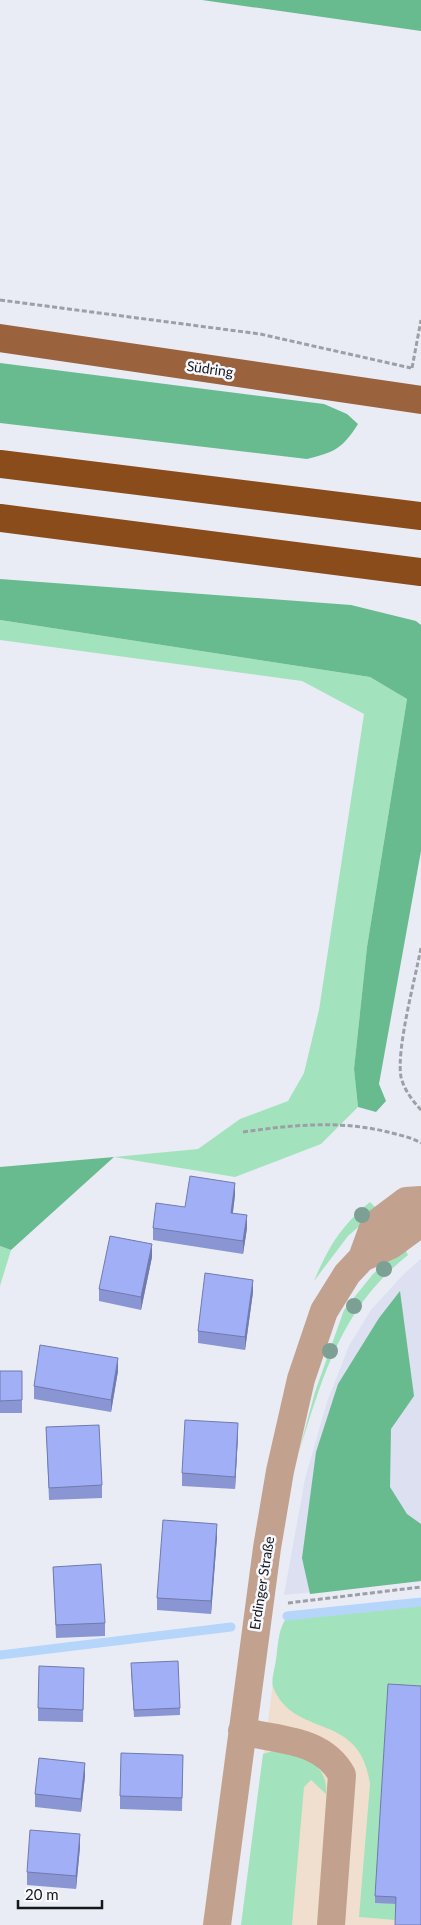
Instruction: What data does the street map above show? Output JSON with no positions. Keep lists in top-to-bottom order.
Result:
{
  "streets": {
    "main road": ["Südring"],
    "street": ["Erdinger Straße"]
  },
  "scale_bar": "20 m"
}
